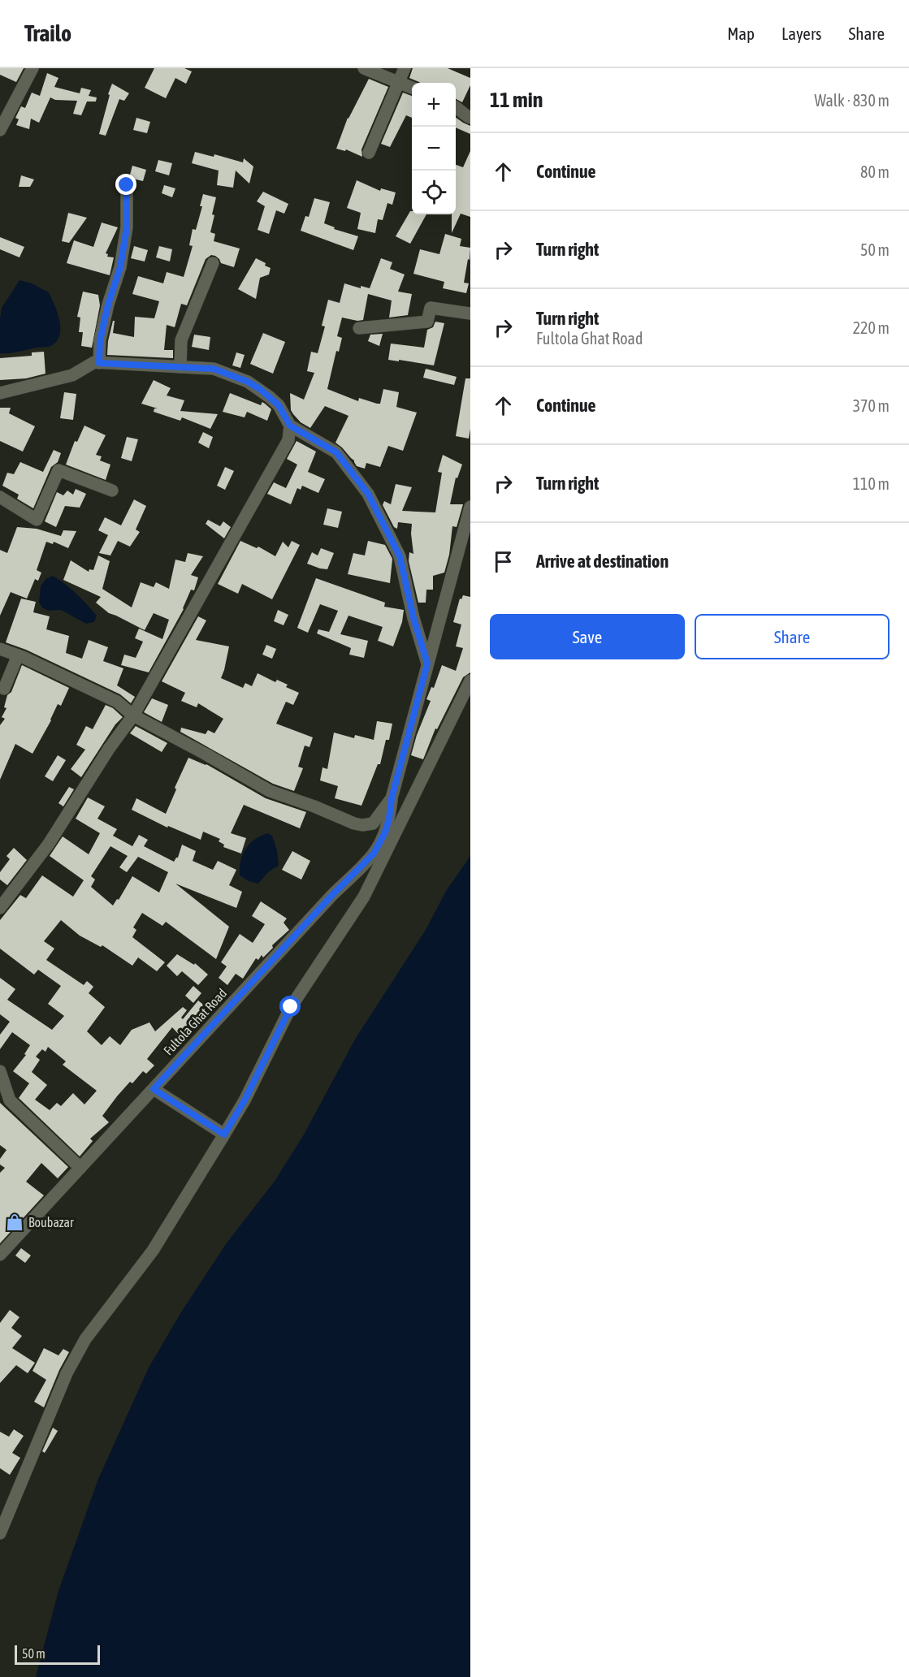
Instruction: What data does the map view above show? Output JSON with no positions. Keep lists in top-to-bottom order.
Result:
{
  "streets": {
    "street": ["Fultola Ghat Road"]
  },
  "places": {
    "shop": ["Boubazar"]
  },
  "scale_bar": "50 m",
  "page": {
    "header": "Trailo",
    "nav": ["Map", "Layers", "Share"],
    "heading": ["11 min", "Walk · 830 m"],
    "map_buttons": ["+", "−"],
    "list": [
      ["Continue", "80 m"],
      ["Turn right", "50 m"],
      ["Turn right", "Fultola Ghat Road", "220 m"],
      ["Continue", "370 m"],
      ["Turn right", "110 m"],
      "Arrive at destination"
    ],
    "buttons": ["Save", "Share"],
    "scale": "50 m"
  }
}
